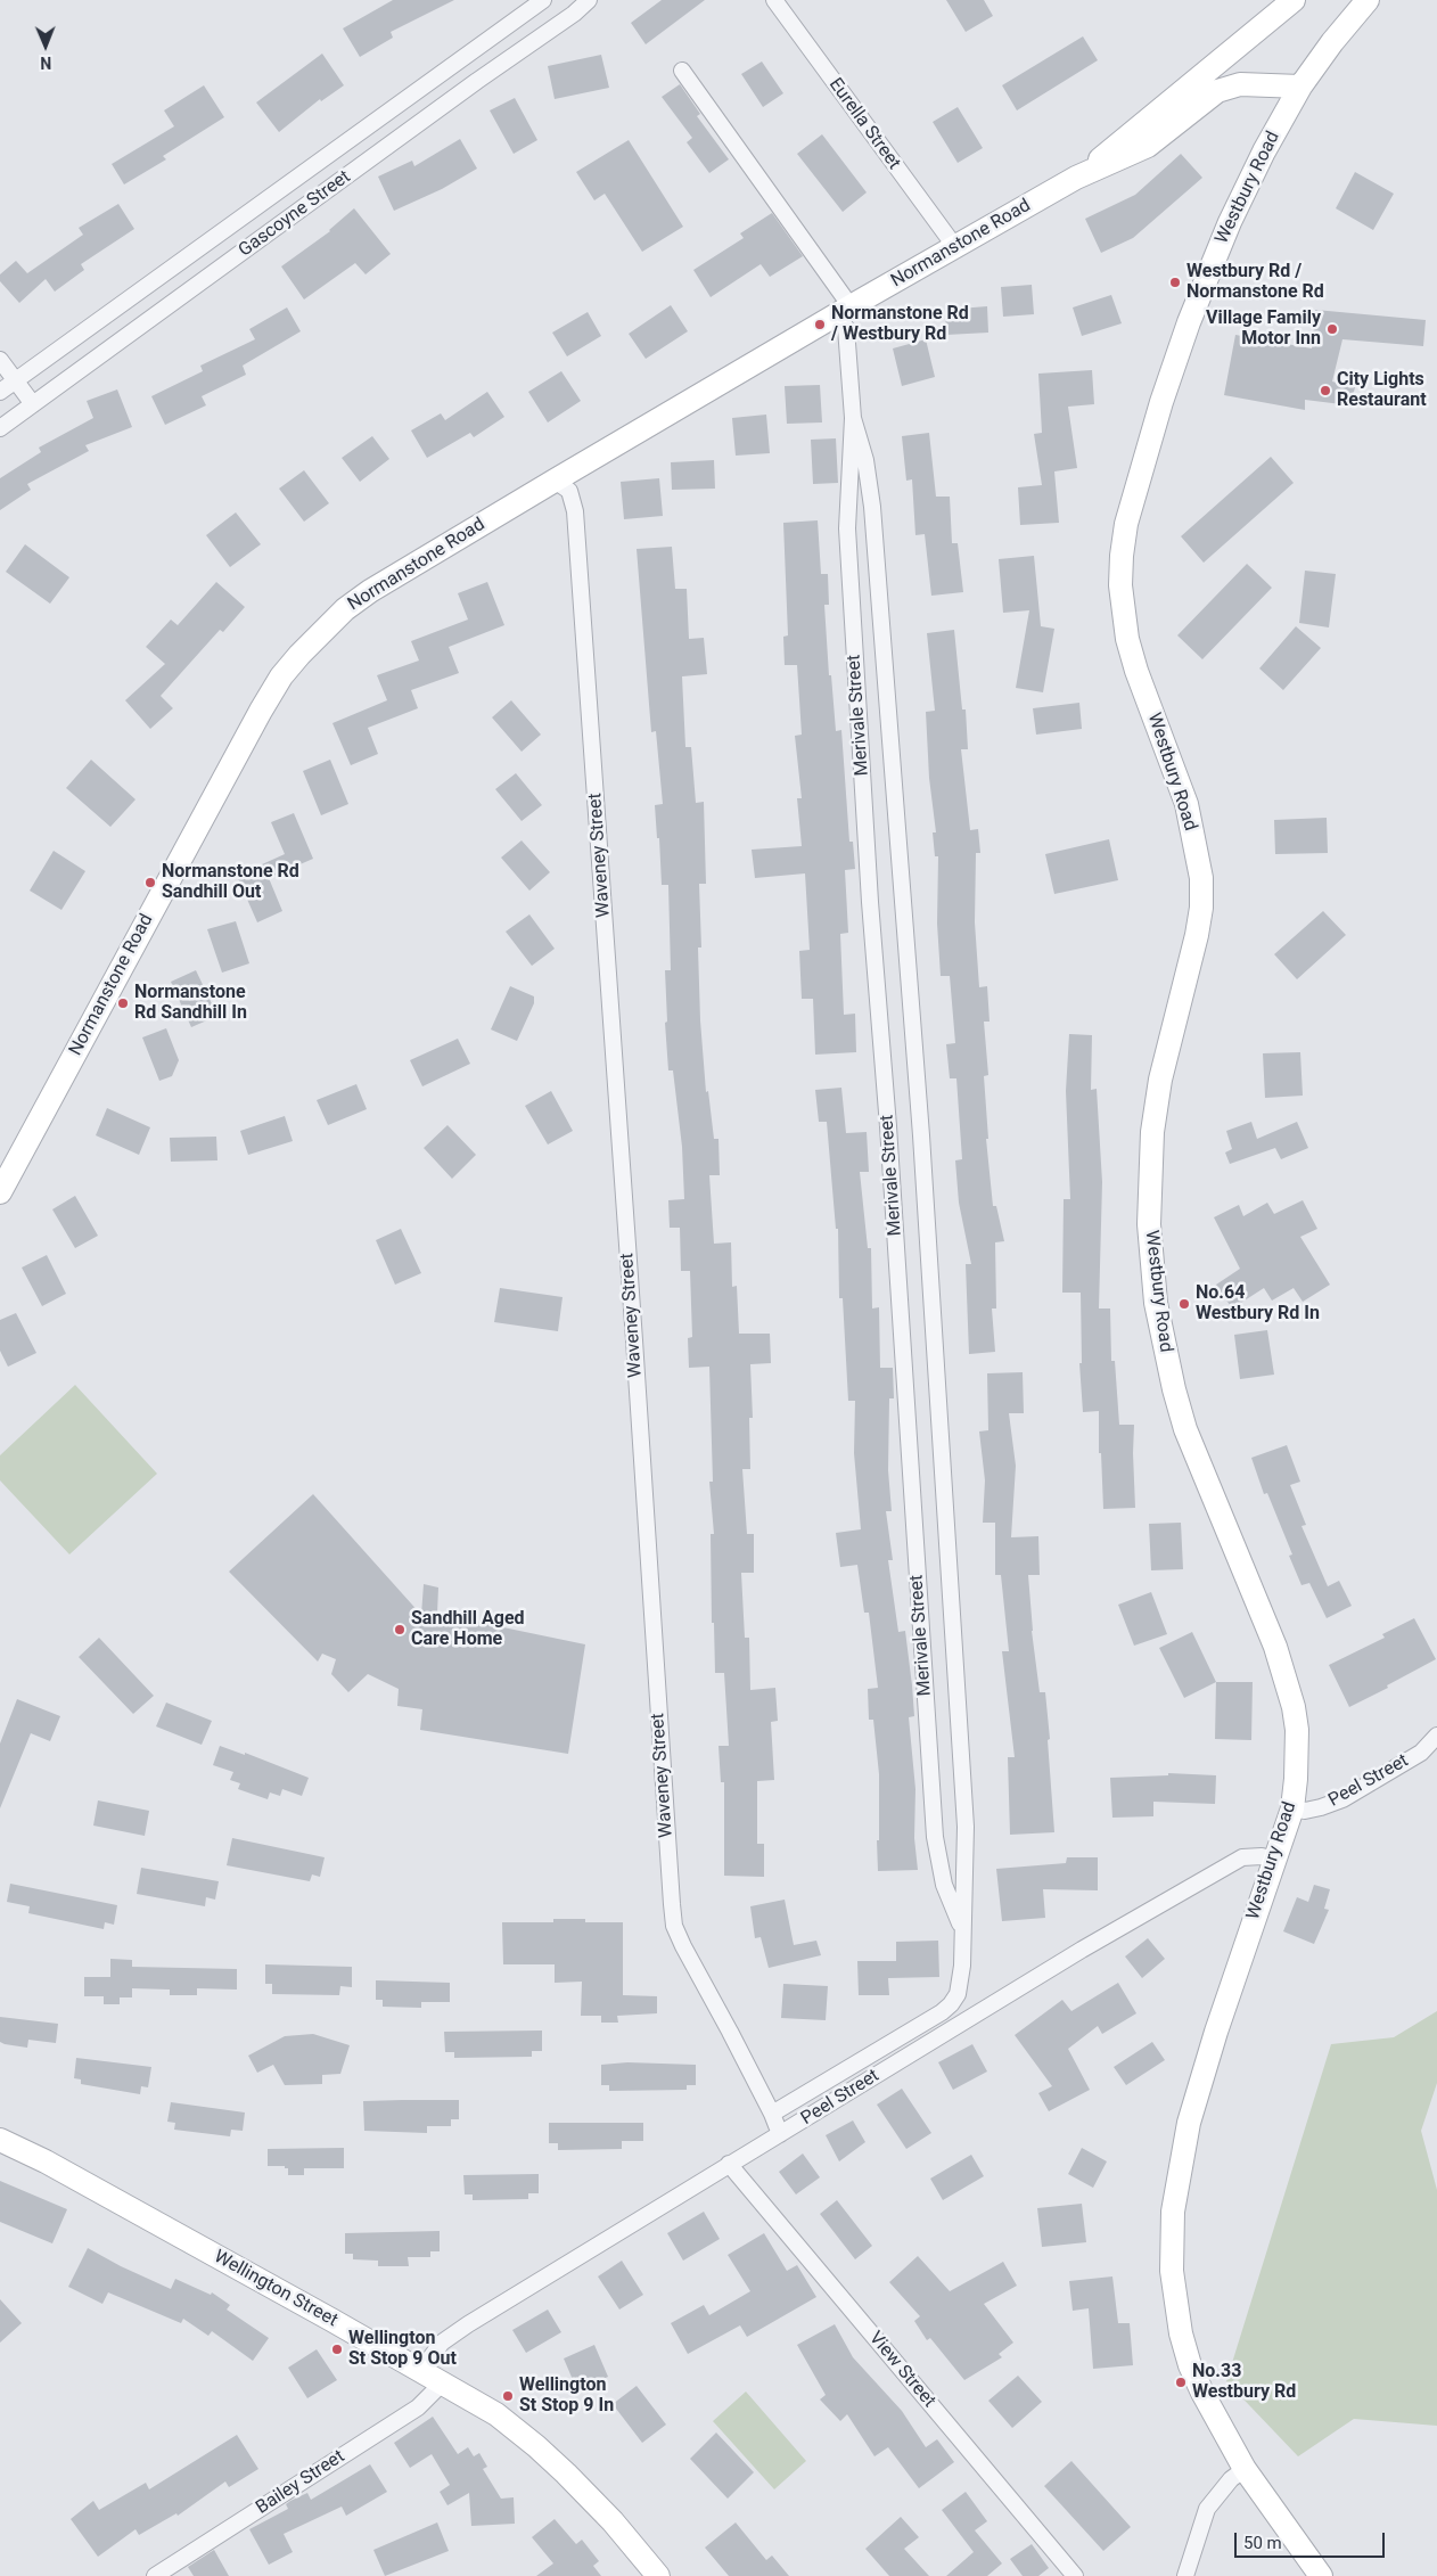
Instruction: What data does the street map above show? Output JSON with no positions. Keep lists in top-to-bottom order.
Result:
{
  "streets": {
    "main road": ["Westbury Road", "Normanstone Road", "Wellington Street"],
    "street": [
      "Eurella Street",
      "Gascoyne Street",
      "Merivale Street",
      "Waveney Street",
      "Peel Street",
      "View Street",
      "Bailey Street"
    ]
  },
  "crossings": [
    ["Eurella Street", "Normanstone Road"],
    ["Westbury Road", "Normanstone Road"],
    ["Westbury Road", "Peel Street"],
    ["Normanstone Road", "Merivale Street"],
    ["Normanstone Road", "Waveney Street"],
    ["Merivale Street", "Waveney Street"],
    ["Waveney Street", "Peel Street"],
    ["Peel Street", "Wellington Street"],
    ["Peel Street", "View Street"],
    ["Wellington Street", "Bailey Street"]
  ],
  "places": [
    "Westbury Rd / Normanstone Rd",
    "Normanstone Rd / Westbury Rd",
    "Village Family Motor Inn",
    "City Lights Restaurant",
    "Normanstone Rd Sandhill Out",
    "Normanstone Rd Sandhill In",
    "No.64 Westbury Rd In",
    "Sandhill Aged Care Home",
    "Wellington St Stop 9 Out",
    "No.33 Westbury Rd",
    "Wellington St Stop 9 In"
  ],
  "scale_bar": "50 m",
  "north": "bottom"
}
